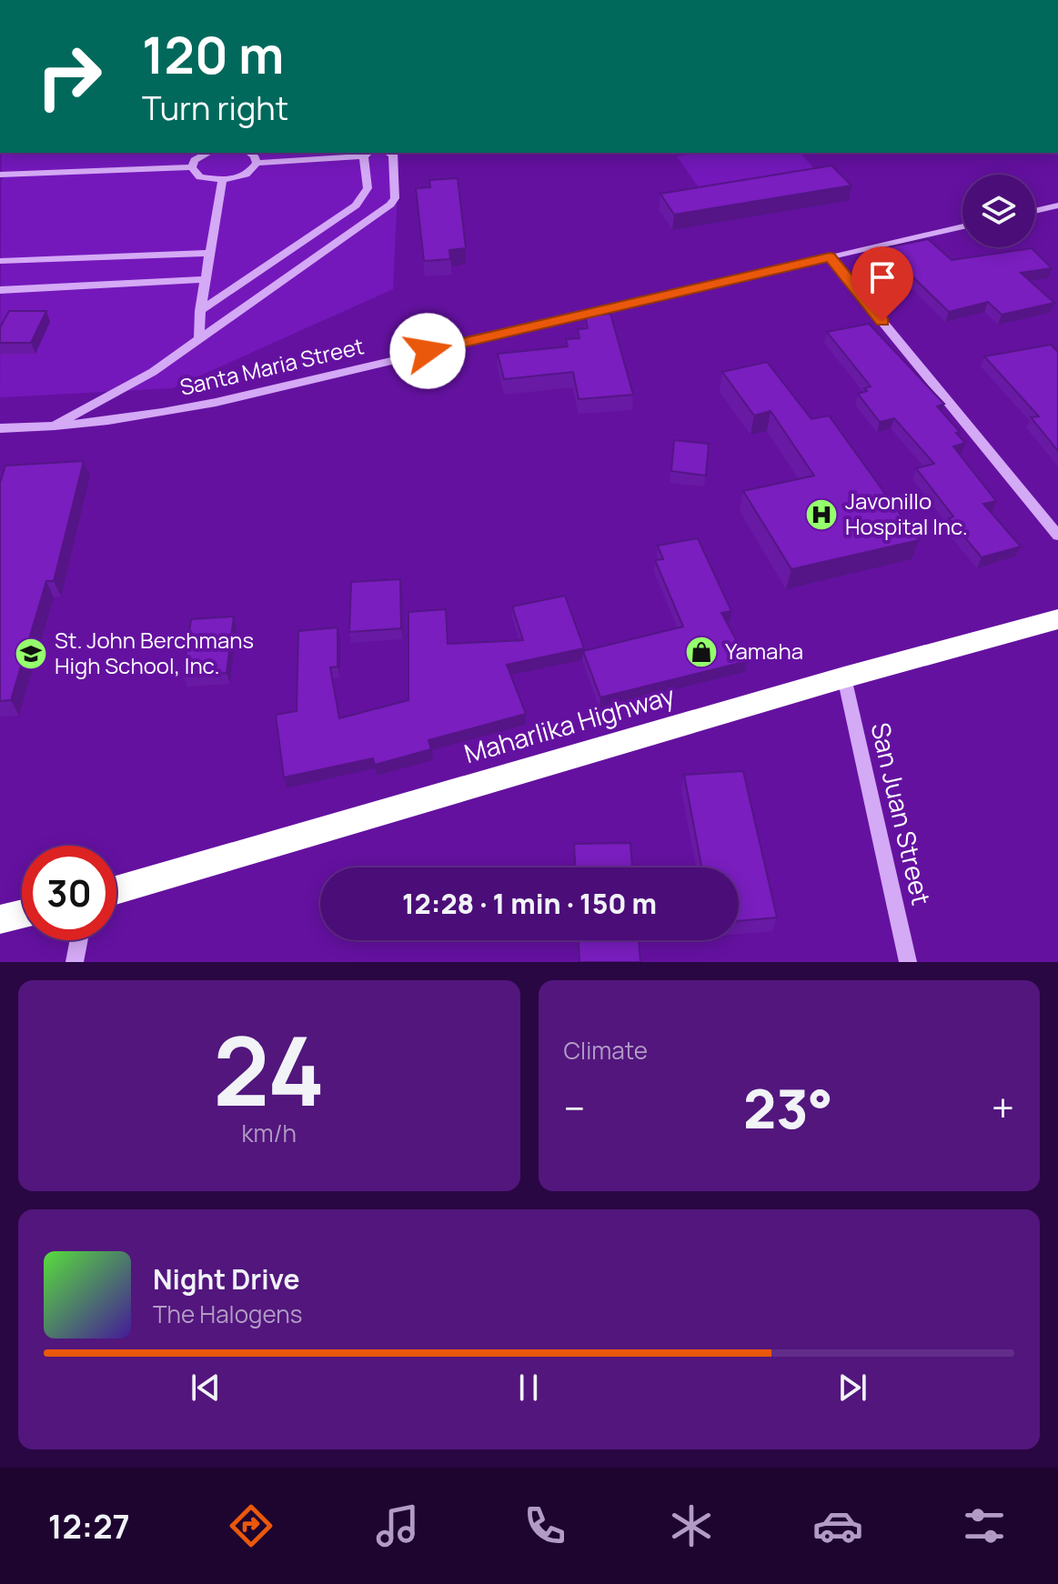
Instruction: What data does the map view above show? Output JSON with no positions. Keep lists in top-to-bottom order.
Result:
{
  "streets": {
    "highway": ["Maharlika Highway"],
    "street": ["Santa Maria Street", "San Juan Street"]
  },
  "crossings": [
    ["Maharlika Highway", "San Juan Street"]
  ],
  "places": {
    "hospital": ["Javonillo Hospital Inc."],
    "shop": ["Yamaha"],
    "school or university": ["St. John Berchmans High School, Inc."]
  },
  "page": {
    "turn": ["120 m", "Turn right"],
    "limit": "30",
    "trip": "12:28 · 1 min · 150 m",
    "tile": [
      ["24", "km/h"],
      "Climate"
    ],
    "heat": ["−", "23°", "+"],
    "song": ["Night Drive", "The Halogens"],
    "tabs": "12:27"
  }
}
